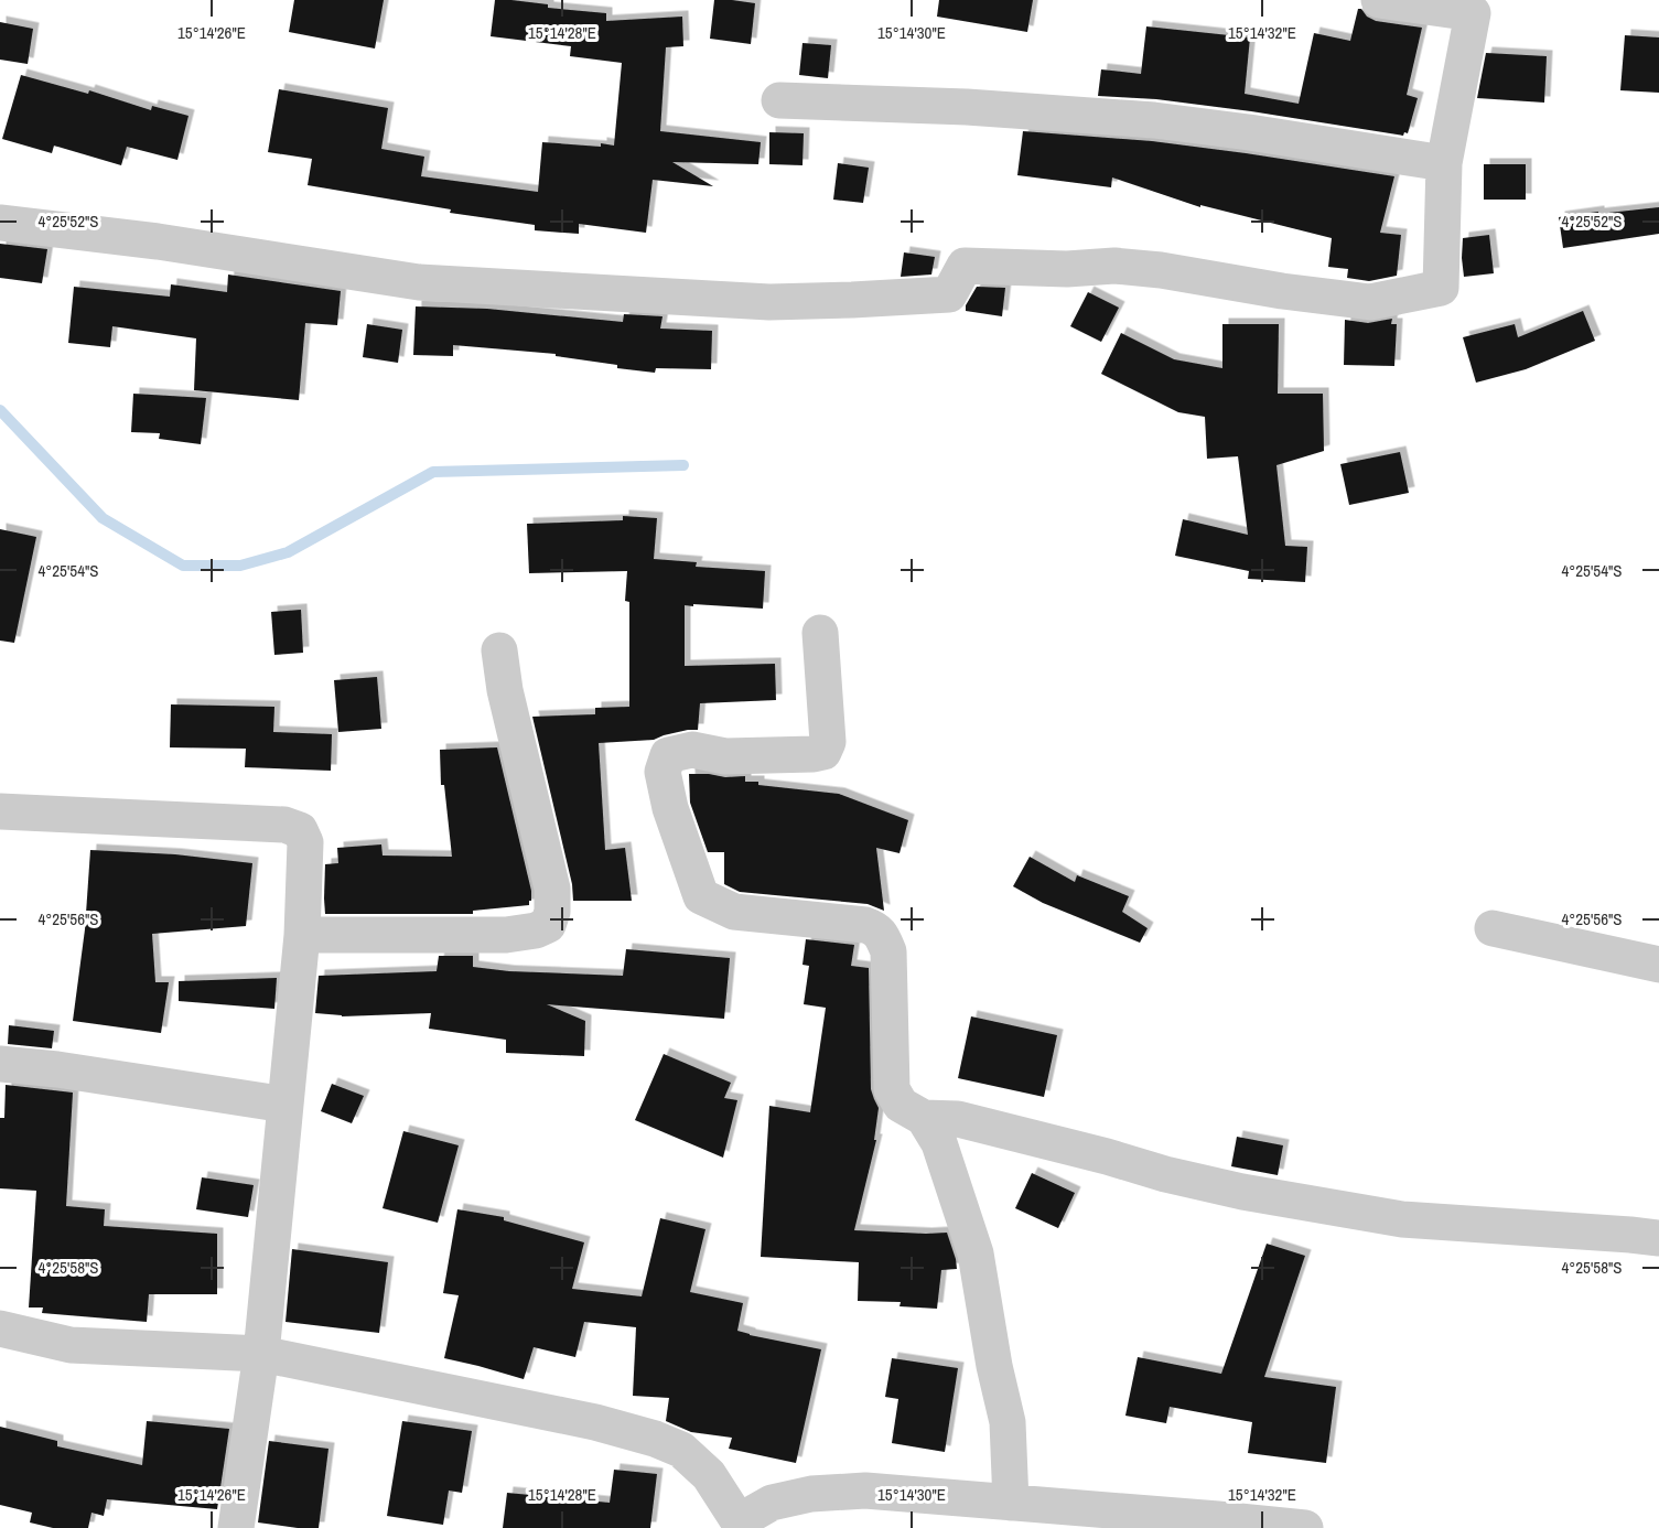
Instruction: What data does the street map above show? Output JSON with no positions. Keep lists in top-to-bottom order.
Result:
{
  "coordinates": [
    "15°14'26\"E",
    "15°14'28\"E",
    "15°14'30\"E",
    "15°14'32\"E",
    "4°25'52\"S",
    "4°25'54\"S",
    "4°25'56\"S",
    "4°25'58\"S"
  ]
}
